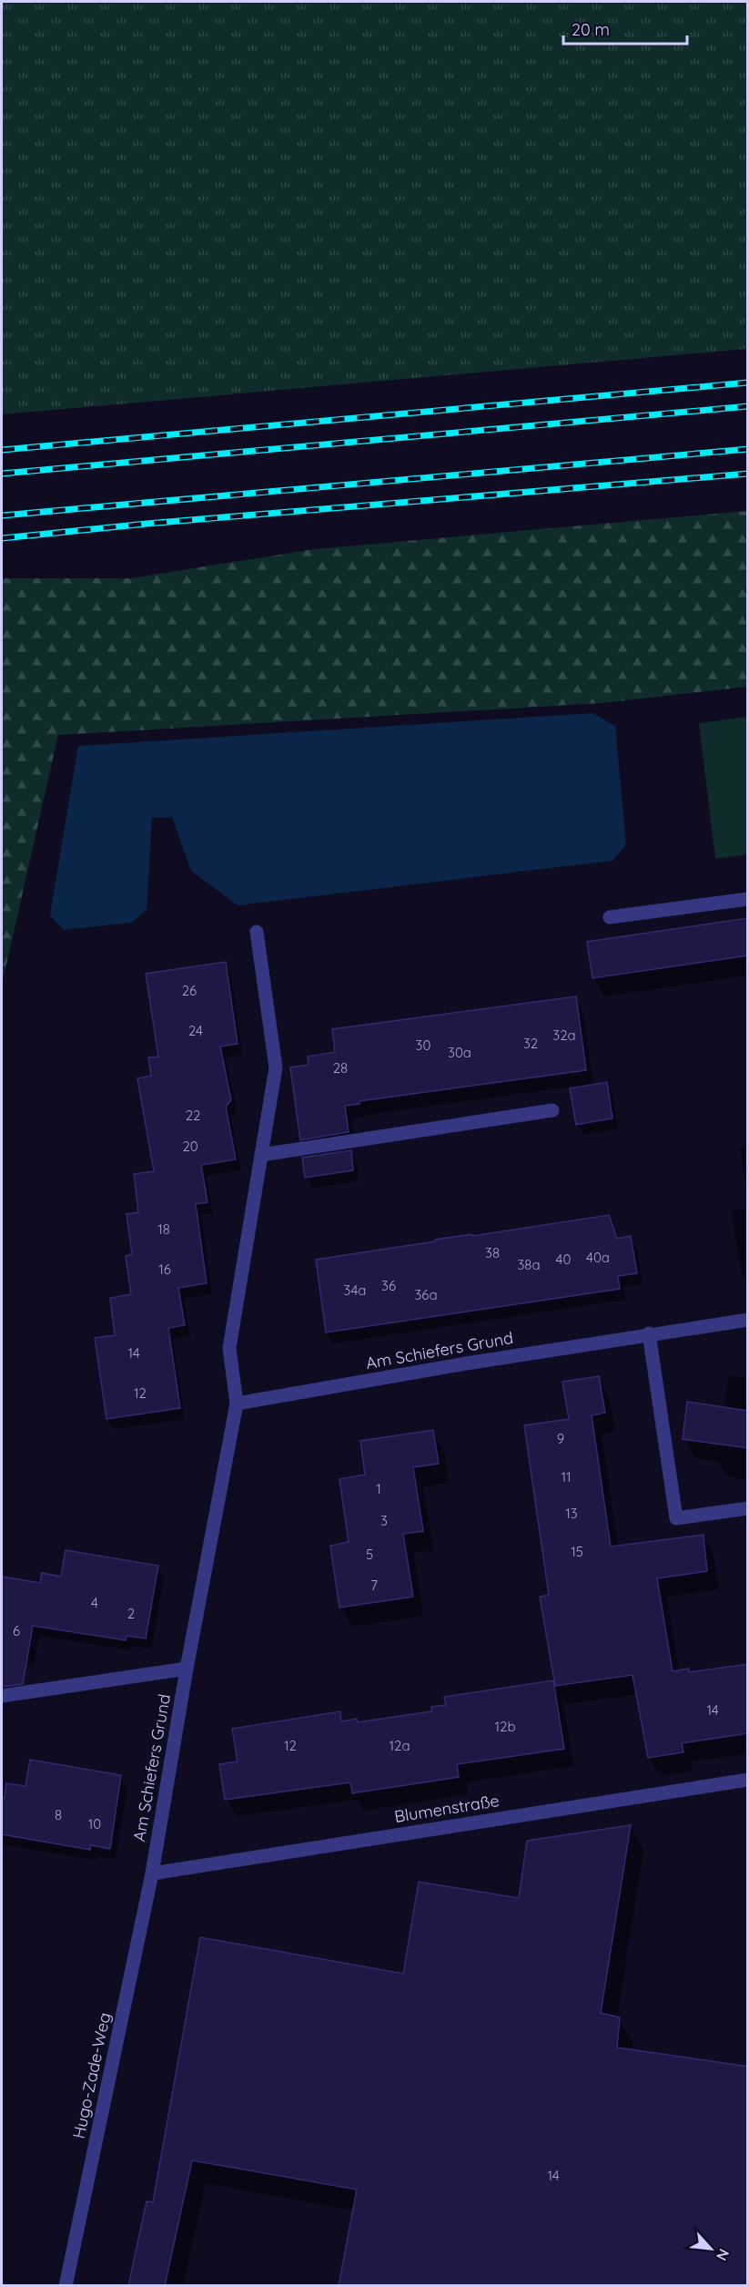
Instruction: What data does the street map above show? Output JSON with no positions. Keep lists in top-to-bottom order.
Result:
{
  "streets": {
    "street": ["Am Schiefers Grund", "Blumenstraße", "Hugo-Zade-Weg"]
  },
  "crossings": [
    ["Am Schiefers Grund", "Blumenstraße"],
    ["Am Schiefers Grund", "Hugo-Zade-Weg"],
    ["Blumenstraße", "Hugo-Zade-Weg"]
  ],
  "house_numbers": [
    "26",
    "24",
    "32a",
    "32",
    "30",
    "30a",
    "28",
    "22",
    "20",
    "18",
    "38",
    "40a",
    "40",
    "38a",
    "16",
    "36",
    "34a",
    "36a",
    "14",
    "12",
    "9",
    "11",
    "1",
    "13",
    "3",
    "15",
    "5",
    "7",
    "4",
    "2",
    "6",
    "14",
    "12b",
    "12",
    "12a",
    "8",
    "10",
    "14"
  ],
  "scale_bar": "20 m",
  "north": "bottom right"
}
